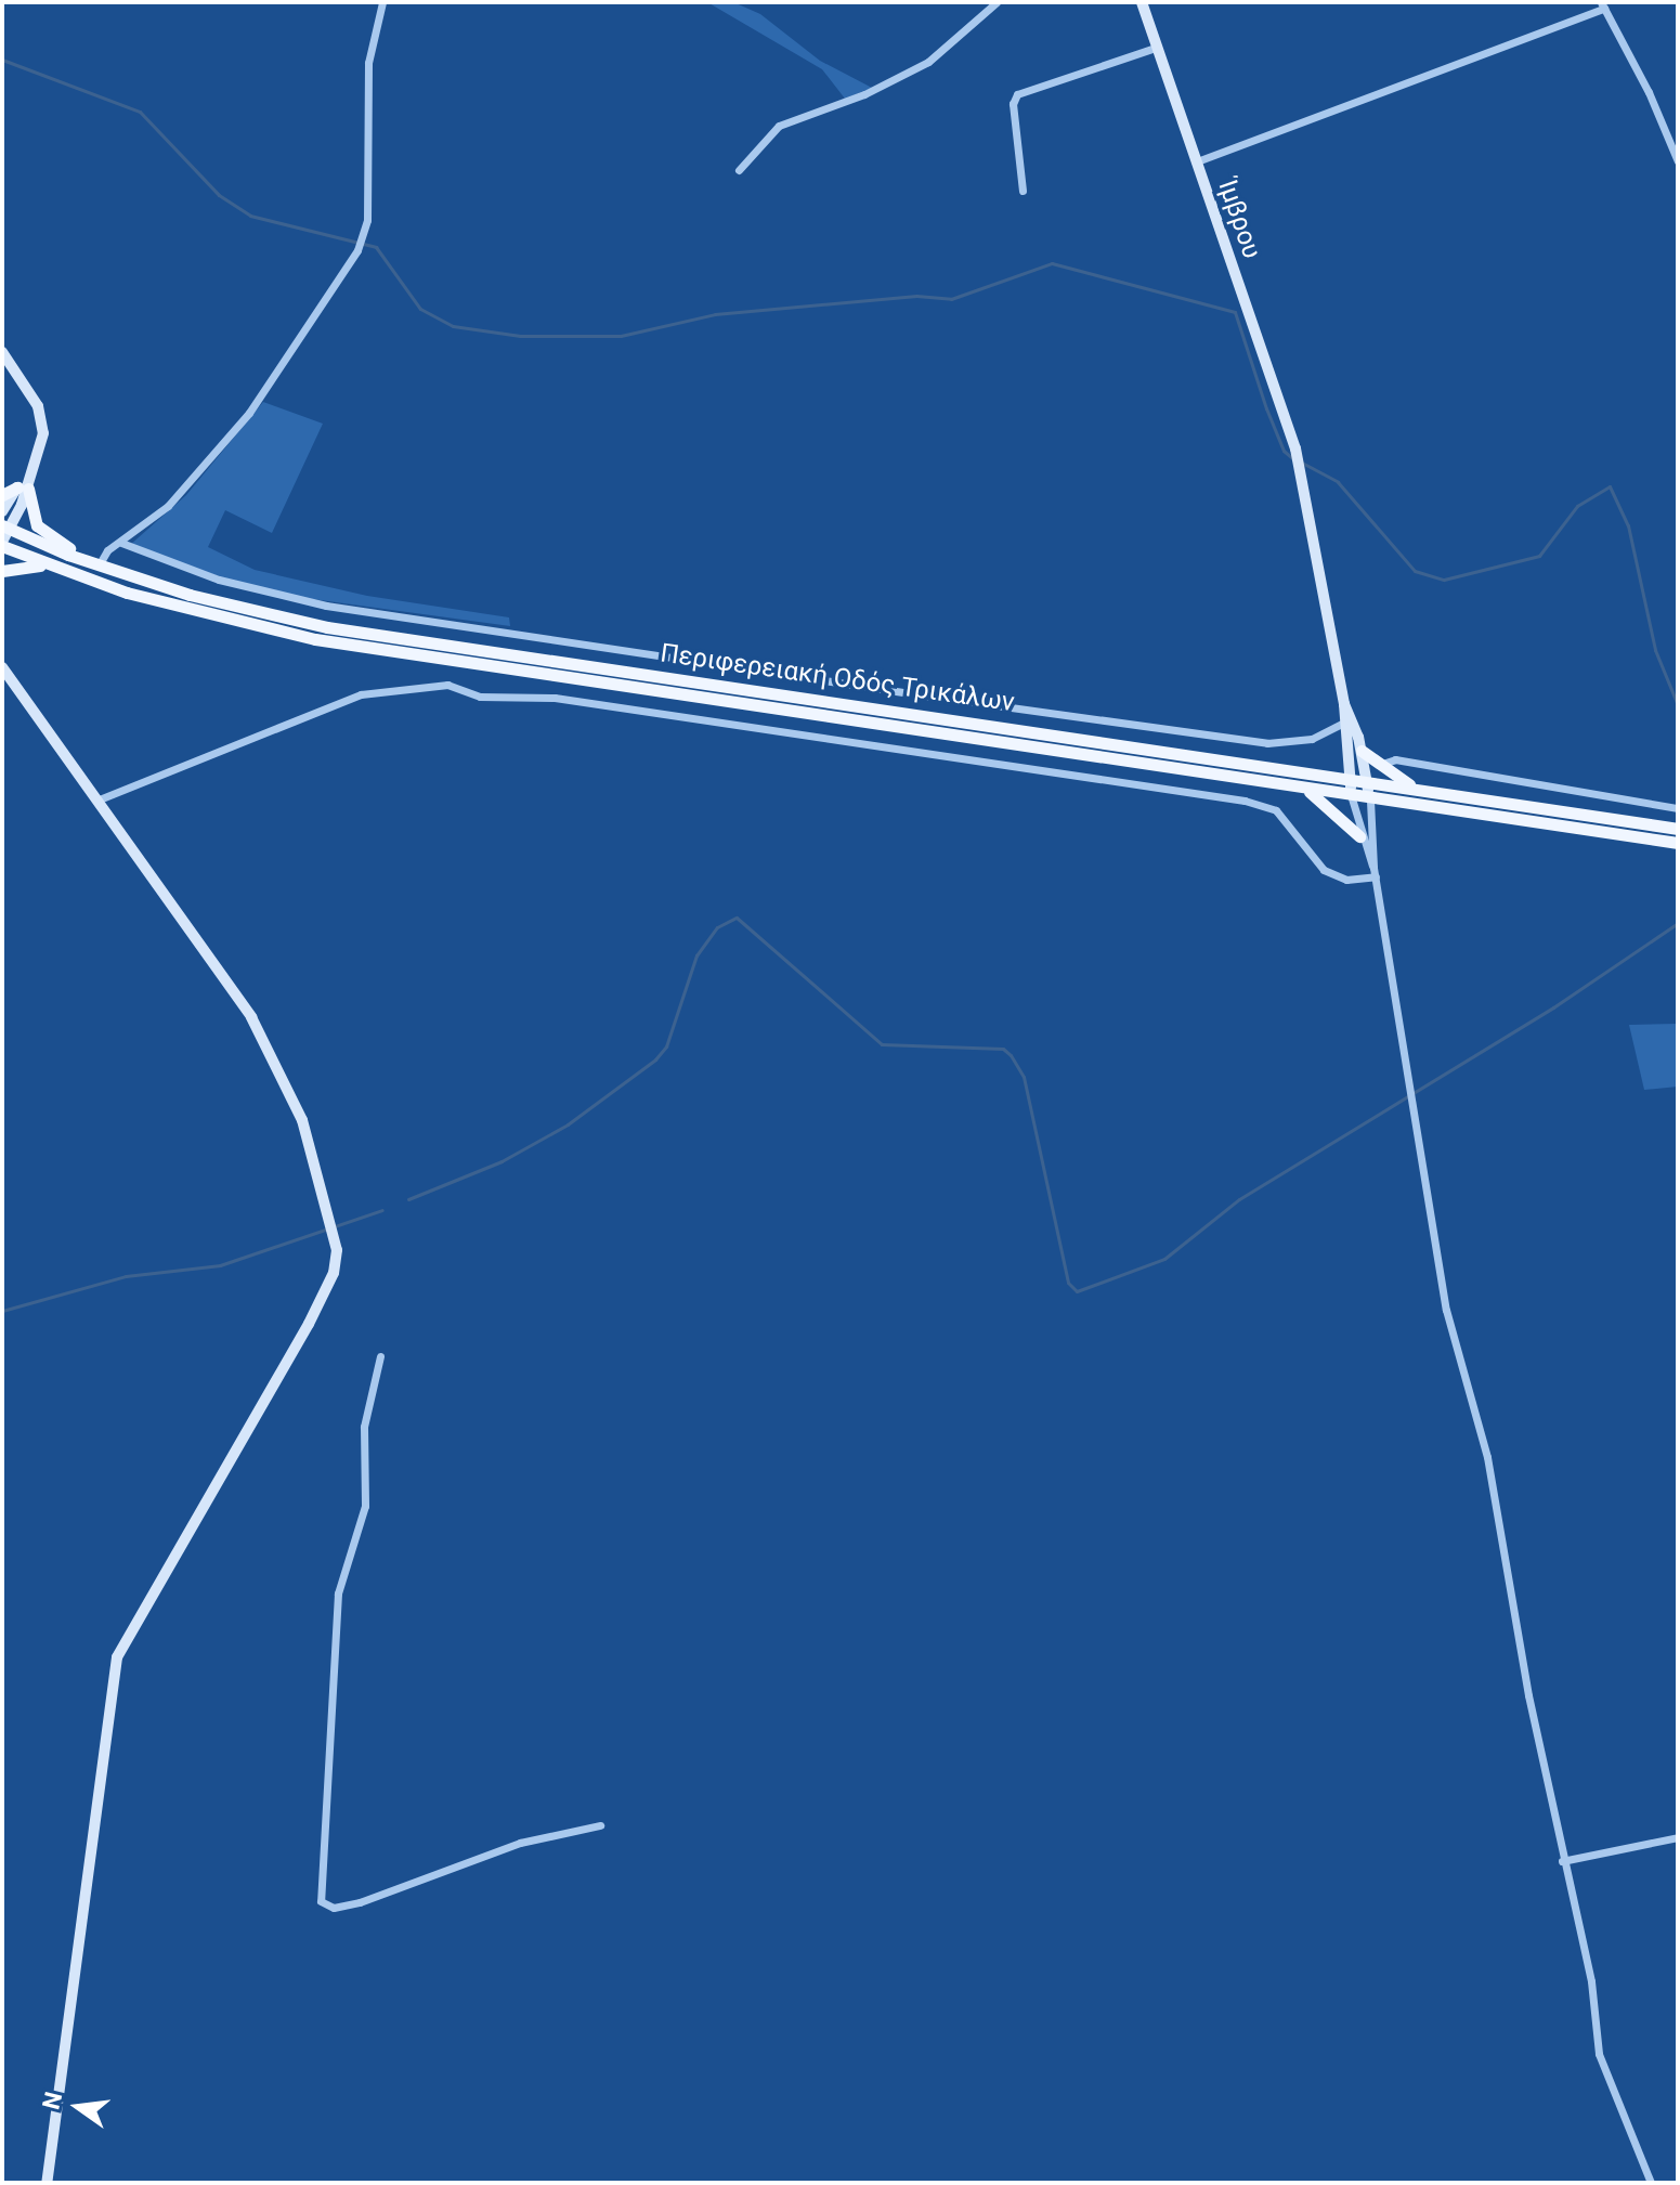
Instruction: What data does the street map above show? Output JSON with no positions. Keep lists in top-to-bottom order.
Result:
{
  "streets": {
    "main road": ["Περιφερειακή Οδός Τρικάλων"],
    "street": ["Ίμβρου"]
  },
  "north": "left"
}
